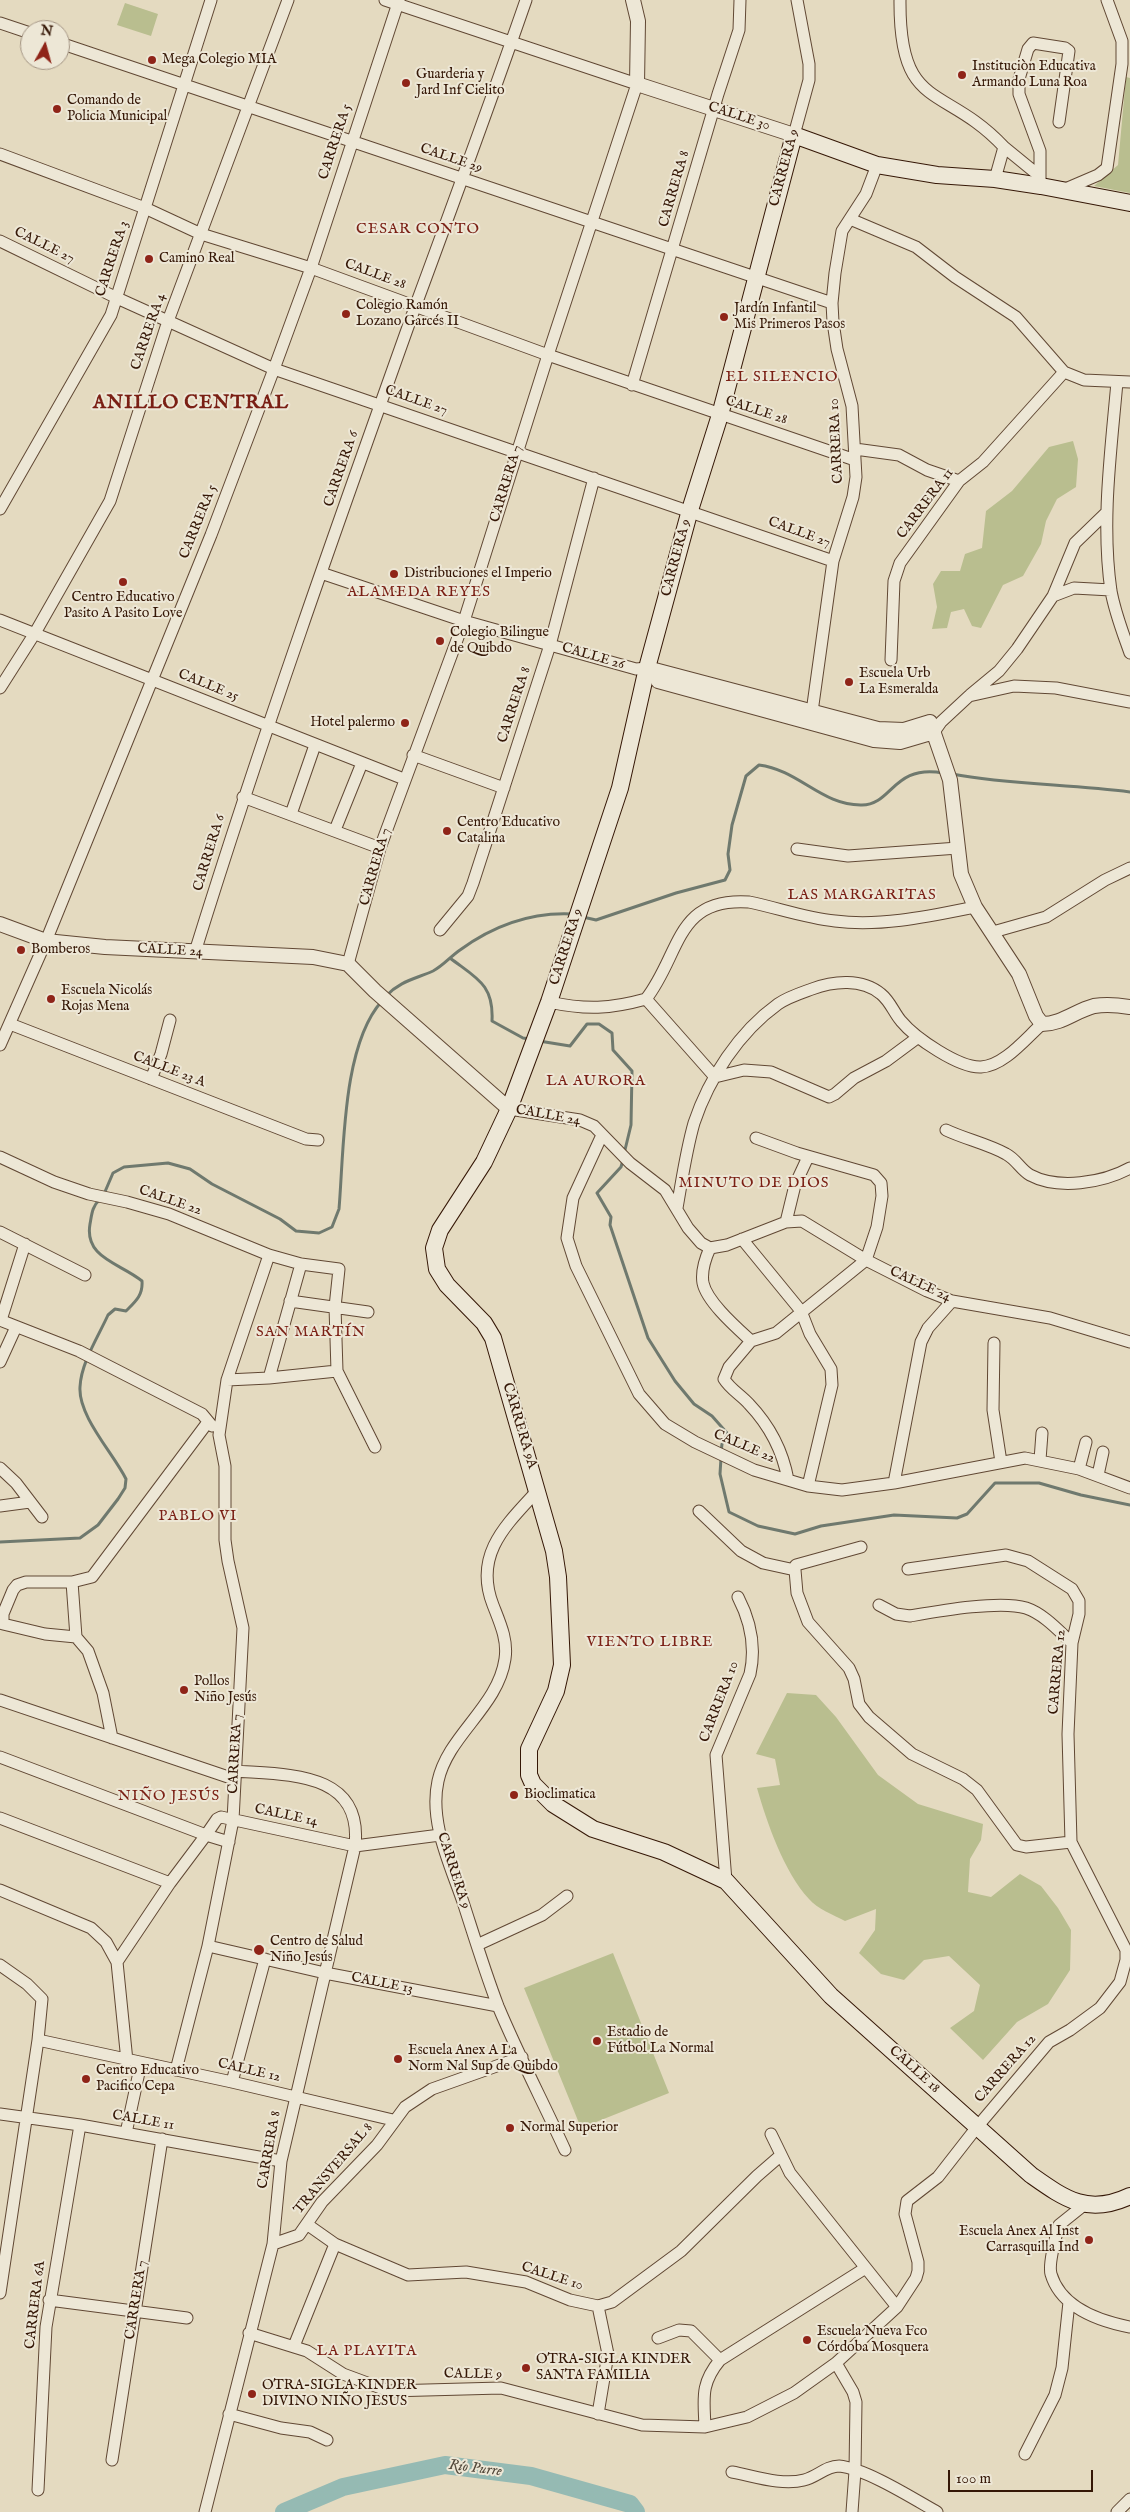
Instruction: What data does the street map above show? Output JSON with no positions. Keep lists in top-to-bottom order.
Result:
{
  "streets": {
    "main road": [
      "CALLE 30",
      "CARRERA 9",
      "CARRERA 9A",
      "CALLE 18"
    ],
    "street": [
      "CARRERA 5",
      "CALLE 29",
      "CARRERA 8",
      "CALLE 27",
      "CARRERA 3",
      "CALLE 28",
      "CARRERA 4",
      "CARRERA 10",
      "CARRERA 6",
      "CARRERA 7",
      "CARRERA 11",
      "CALLE 26",
      "CALLE 25",
      "CALLE 24",
      "CALLE 23 A",
      "CALLE 22",
      "CARRERA 12",
      "CALLE 14",
      "CALLE 13",
      "CALLE 12",
      "CALLE 11",
      "TRANSVERSAL 8",
      "CALLE 10",
      "CARRERA 6A",
      "CALLE 9"
    ]
  },
  "crossings": [
    ["CALLE 30", "CARRERA 5"],
    ["CALLE 30", "CARRERA 9"],
    ["CALLE 30", "CARRERA 8"],
    ["CALLE 30", "CARRERA 10"],
    ["CALLE 30", "CARRERA 6"],
    ["CALLE 30", "CARRERA 7"],
    ["CARRERA 5", "CALLE 29"],
    ["CARRERA 5", "CALLE 27"],
    ["CARRERA 5", "CALLE 28"],
    ["CARRERA 5", "CALLE 25"],
    ["CARRERA 5", "CALLE 24"],
    ["CARRERA 5", "CALLE 23 A"],
    ["CALLE 29", "CARRERA 9"],
    ["CALLE 29", "CARRERA 8"],
    ["CALLE 29", "CARRERA 3"],
    ["CALLE 29", "CARRERA 4"],
    ["CALLE 29", "CARRERA 10"],
    ["CALLE 29", "CARRERA 6"],
    ["CALLE 29", "CARRERA 7"],
    ["CARRERA 9", "CALLE 27"],
    ["CARRERA 9", "CALLE 28"],
    ["CARRERA 9", "CALLE 26"],
    ["CARRERA 9", "CALLE 24"],
    ["CARRERA 9", "CARRERA 9A"],
    ["CARRERA 9", "CALLE 14"],
    ["CARRERA 9", "CALLE 13"],
    ["CARRERA 9", "TRANSVERSAL 8"],
    ["CARRERA 8", "CALLE 27"],
    ["CARRERA 8", "CALLE 28"],
    ["CARRERA 8", "CARRERA 7"],
    ["CARRERA 8", "CALLE 26"],
    ["CARRERA 8", "CALLE 14"],
    ["CARRERA 8", "CALLE 13"],
    ["CARRERA 8", "CALLE 12"],
    ["CARRERA 8", "CALLE 11"],
    ["CARRERA 8", "TRANSVERSAL 8"],
    ["CARRERA 8", "CALLE 9"],
    ["CALLE 27", "CARRERA 3"],
    ["CALLE 27", "CARRERA 4"],
    ["CALLE 27", "CARRERA 10"],
    ["CALLE 27", "CARRERA 6"],
    ["CALLE 27", "CARRERA 7"],
    ["CARRERA 3", "CALLE 28"],
    ["CALLE 28", "CARRERA 4"],
    ["CALLE 28", "CARRERA 10"],
    ["CALLE 28", "CARRERA 6"],
    ["CALLE 28", "CARRERA 7"],
    ["CALLE 28", "CARRERA 11"],
    ["CARRERA 4", "CALLE 25"],
    ["CARRERA 10", "CALLE 26"],
    ["CARRERA 10", "CARRERA 9A"],
    ["CARRERA 10", "CALLE 18"],
    ["CARRERA 6", "CALLE 26"],
    ["CARRERA 6", "CALLE 25"],
    ["CARRERA 6", "CALLE 24"],
    ["CARRERA 7", "CALLE 26"],
    ["CARRERA 7", "CALLE 25"],
    ["CARRERA 7", "CALLE 24"],
    ["CARRERA 7", "CALLE 14"],
    ["CARRERA 7", "CALLE 13"],
    ["CARRERA 7", "CALLE 12"],
    ["CARRERA 7", "CALLE 11"],
    ["CALLE 24", "CALLE 22"],
    ["CALLE 24", "CARRERA 9A"],
    ["CARRERA 9A", "CALLE 18"],
    ["CARRERA 12", "CALLE 18"],
    ["CARRERA 12", "CALLE 9"],
    ["CALLE 12", "TRANSVERSAL 8"],
    ["CALLE 11", "CARRERA 6A"],
    ["TRANSVERSAL 8", "CALLE 10"]
  ],
  "districts": [
    "CESAR CONTO",
    "EL SILENCIO",
    "ANILLO CENTRAL",
    "ALAMEDA REYES",
    "LAS MARGARITAS",
    "LA AURORA",
    "MINUTO DE DIOS",
    "SAN MARTÍN",
    "PABLO VI",
    "VIENTO LIBRE",
    "NIÑO JESÚS",
    "LA PLAYITA"
  ],
  "water": ["Río Purre"],
  "places": [
    "Mega Colegio MIA",
    "Instituciòn Educativa Armando Luna Roa",
    "Guarderia y Jard Inf Cielito",
    "Comando de Policia Municipal",
    "Camino Real",
    "Colegio Ramón Lozano Garcés II",
    "Jardín Infantil Mis Primeros Pasos",
    "Distribuciones el Imperio",
    "Centro Educativo Pasito A Pasito Love",
    "Colegio Bilingue de Quibdo",
    "Escuela Urb La Esmeralda",
    "Hotel palermo",
    "Centro Educativo Catalina",
    "Bomberos",
    "Escuela Nicolás Rojas Mena",
    "Pollos Niño Jesús",
    "Bioclimatica",
    "Centro de Salud Niño Jesús",
    "Estadio de Fútbol La Normal",
    "Escuela Anex A La Norm Nal Sup de Quibdo",
    "Centro Educativo Pacifico Cepa",
    "Normal Superior",
    "Escuela Anex Al Inst Carrasquilla Ind",
    "Escuela Nueva Fco Córdoba Mosquera",
    "OTRA-SIGLA KINDER SANTA FAMILIA",
    "OTRA-SIGLA KINDER DIVINO NIÑO JESUS"
  ],
  "scale_bar": "100 m",
  "north": "top"
}
